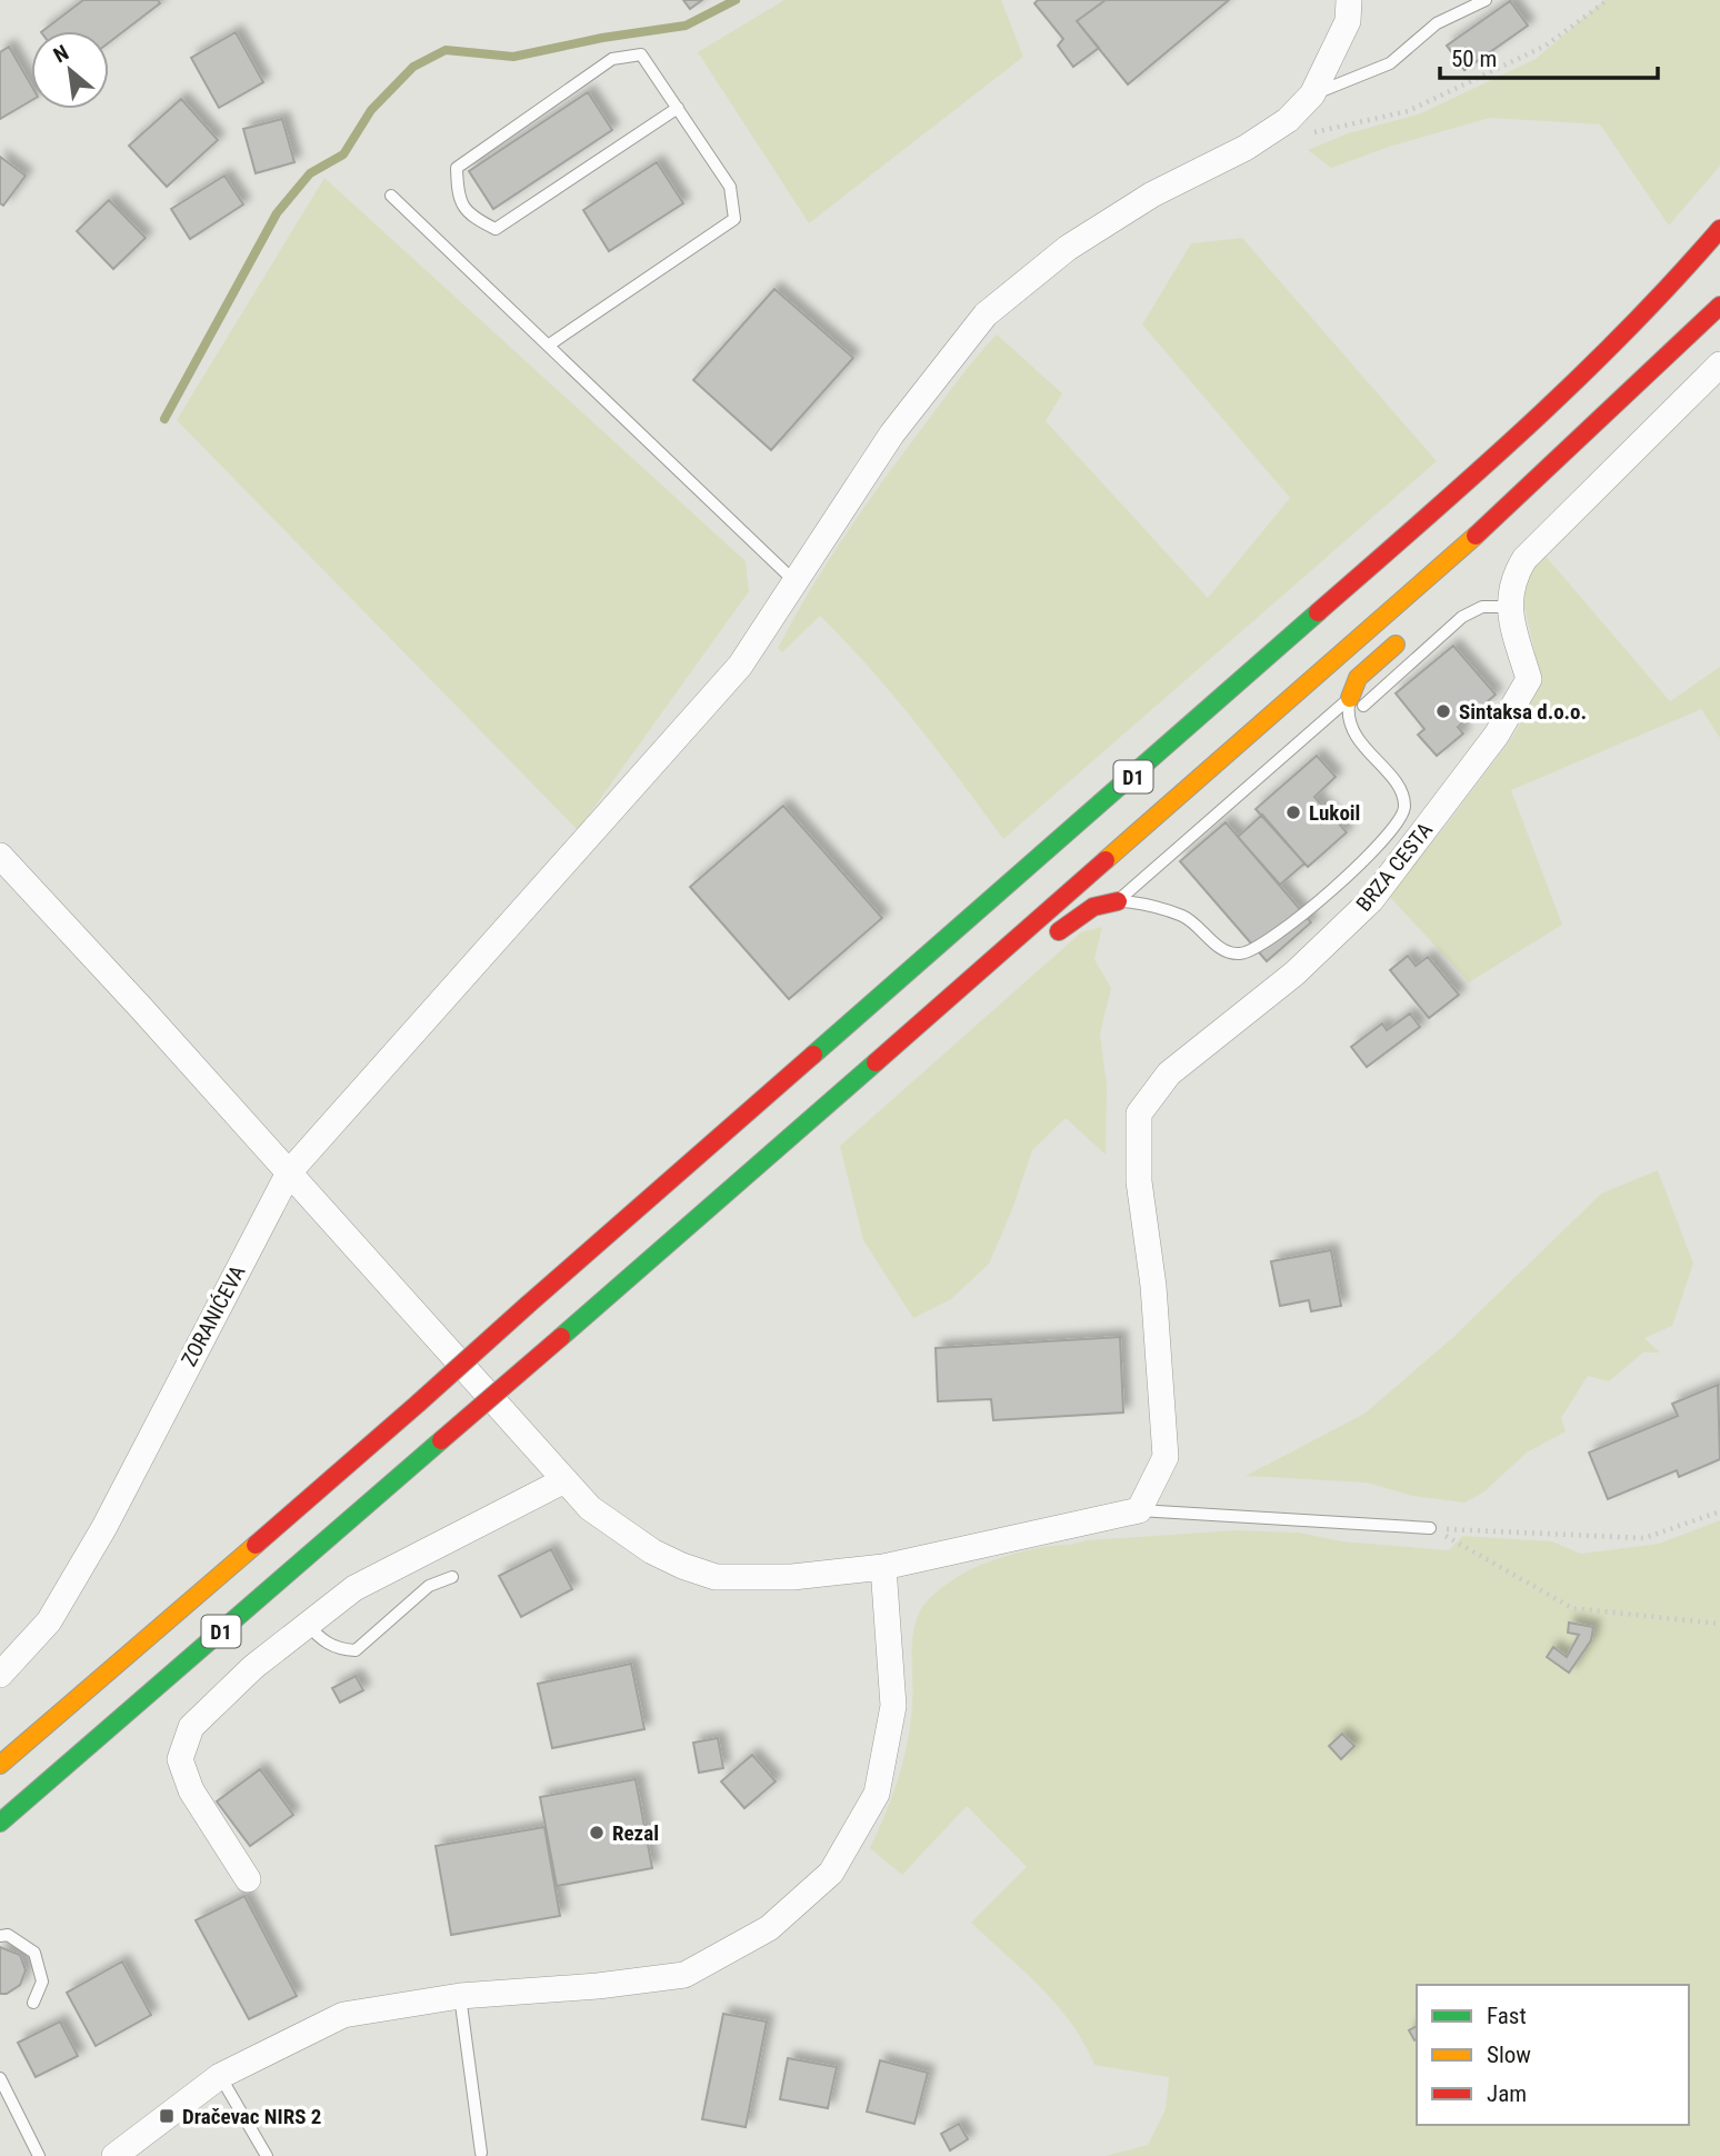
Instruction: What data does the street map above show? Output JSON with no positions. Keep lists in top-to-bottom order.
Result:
{
  "streets": {
    "highway": ["D1"],
    "street": ["BRZA CESTA", "ZORANIĆEVA"]
  },
  "places": {
    "other": ["Sintaksa d.o.o.", "Lukoil", "Rezal"],
    "transit": ["Dračevac NIRS 2"]
  },
  "legend": ["Fast", "Slow", "Jam"],
  "scale_bar": "50 m",
  "north": "top left"
}
